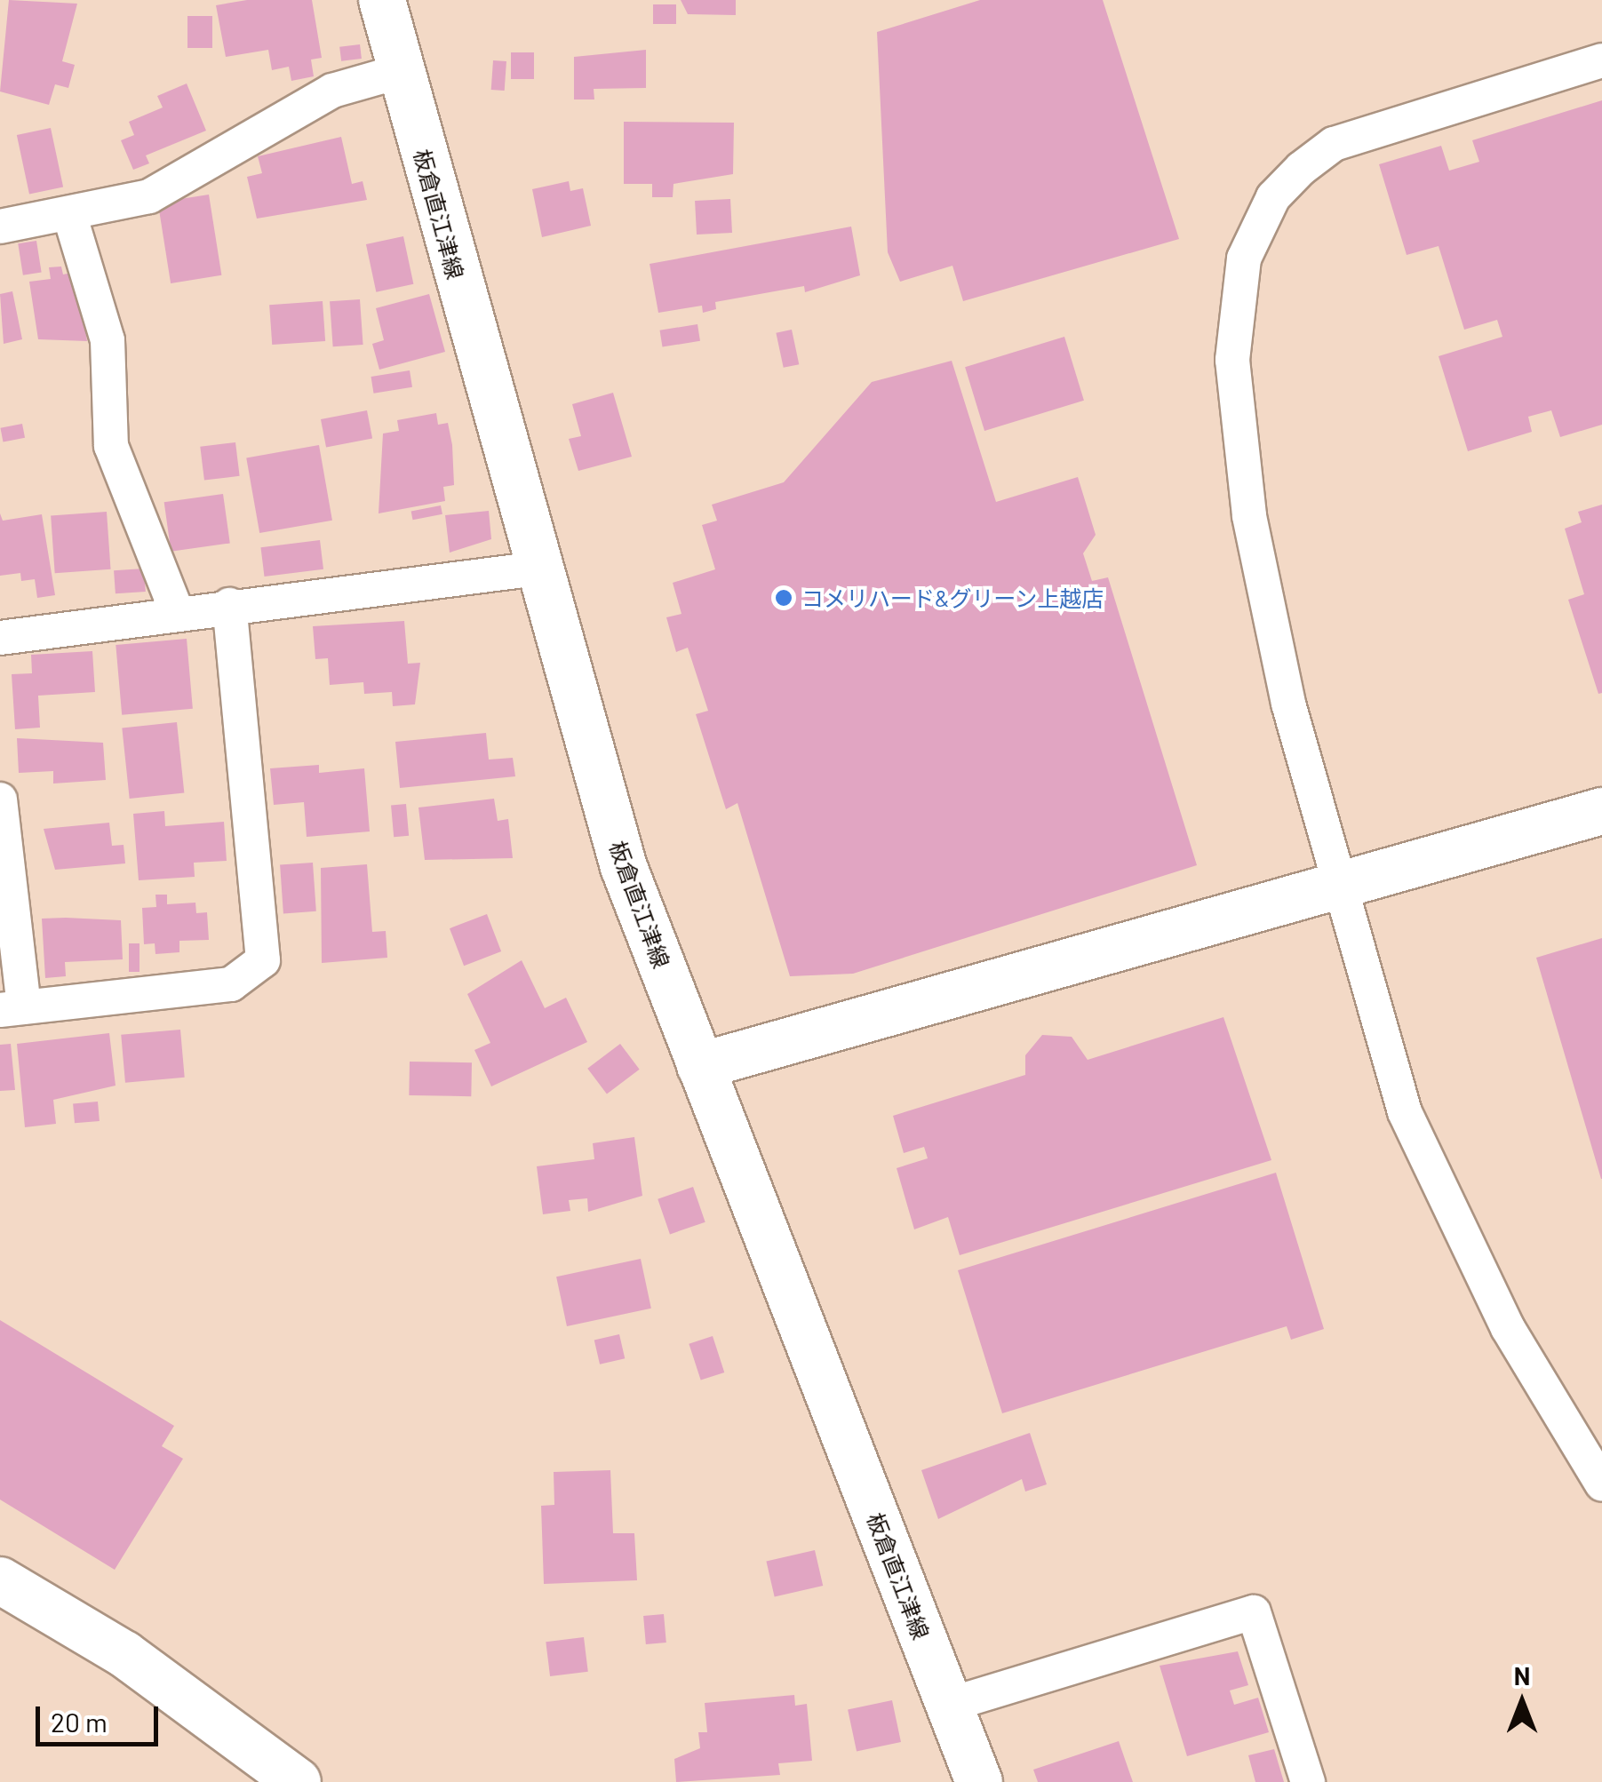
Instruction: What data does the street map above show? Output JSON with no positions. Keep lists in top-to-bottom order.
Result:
{
  "streets": {
    "main road": ["板倉直江津線"]
  },
  "places": ["コメリハード&グリーン上越店"],
  "scale_bar": "20 m",
  "north": "top"
}
